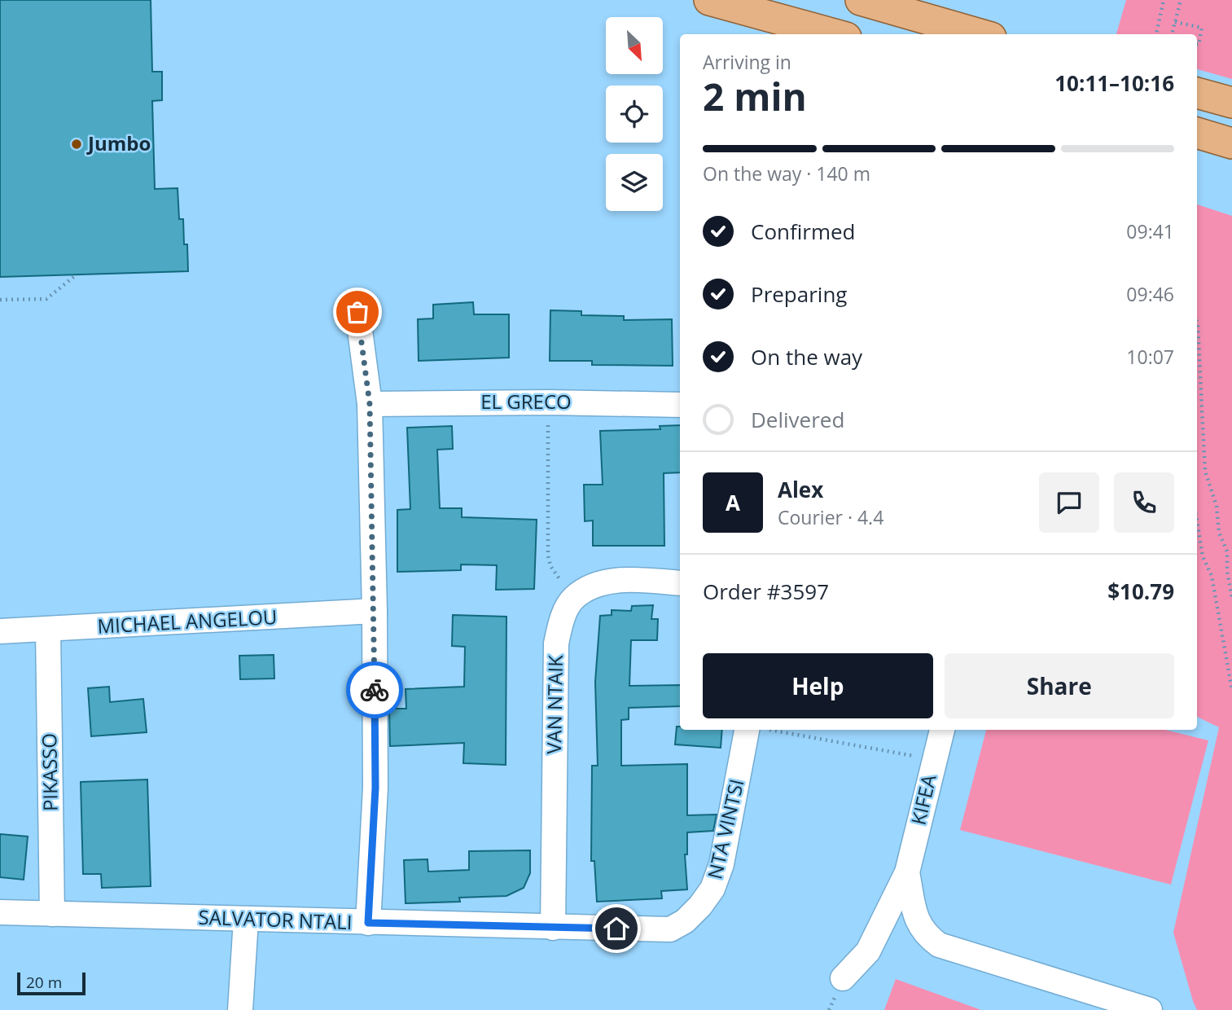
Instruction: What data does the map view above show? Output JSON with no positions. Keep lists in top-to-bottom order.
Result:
{
  "streets": {
    "street": [
      "EL GRECO",
      "MICHAEL ANGELOU",
      "VAN NTAIK",
      "PIKASSO",
      "KIFEA",
      "NTA VINTSI",
      "SALVATOR NTALI"
    ]
  },
  "crossings": [
    ["MICHAEL ANGELOU", "PIKASSO"],
    ["VAN NTAIK", "SALVATOR NTALI"],
    ["PIKASSO", "SALVATOR NTALI"],
    ["NTA VINTSI", "SALVATOR NTALI"]
  ],
  "places": ["Jumbo"],
  "scale_bar": "20 m",
  "north": "bottom right",
  "page": {
    "heading": ["2 min", "Arriving in", "10:11–10:16"],
    "panel": [
      "Alex",
      "Courier · 4.4",
      "Order #3597",
      "$10.79"
    ],
    "bar": "On the way · 140 m",
    "list": [
      ["Confirmed", "09:41"],
      ["Preparing", "09:46"],
      ["On the way", "10:07"],
      "Delivered"
    ],
    "round": "A",
    "buttons": ["Help", "Share"],
    "scale": "20 m"
  }
}
